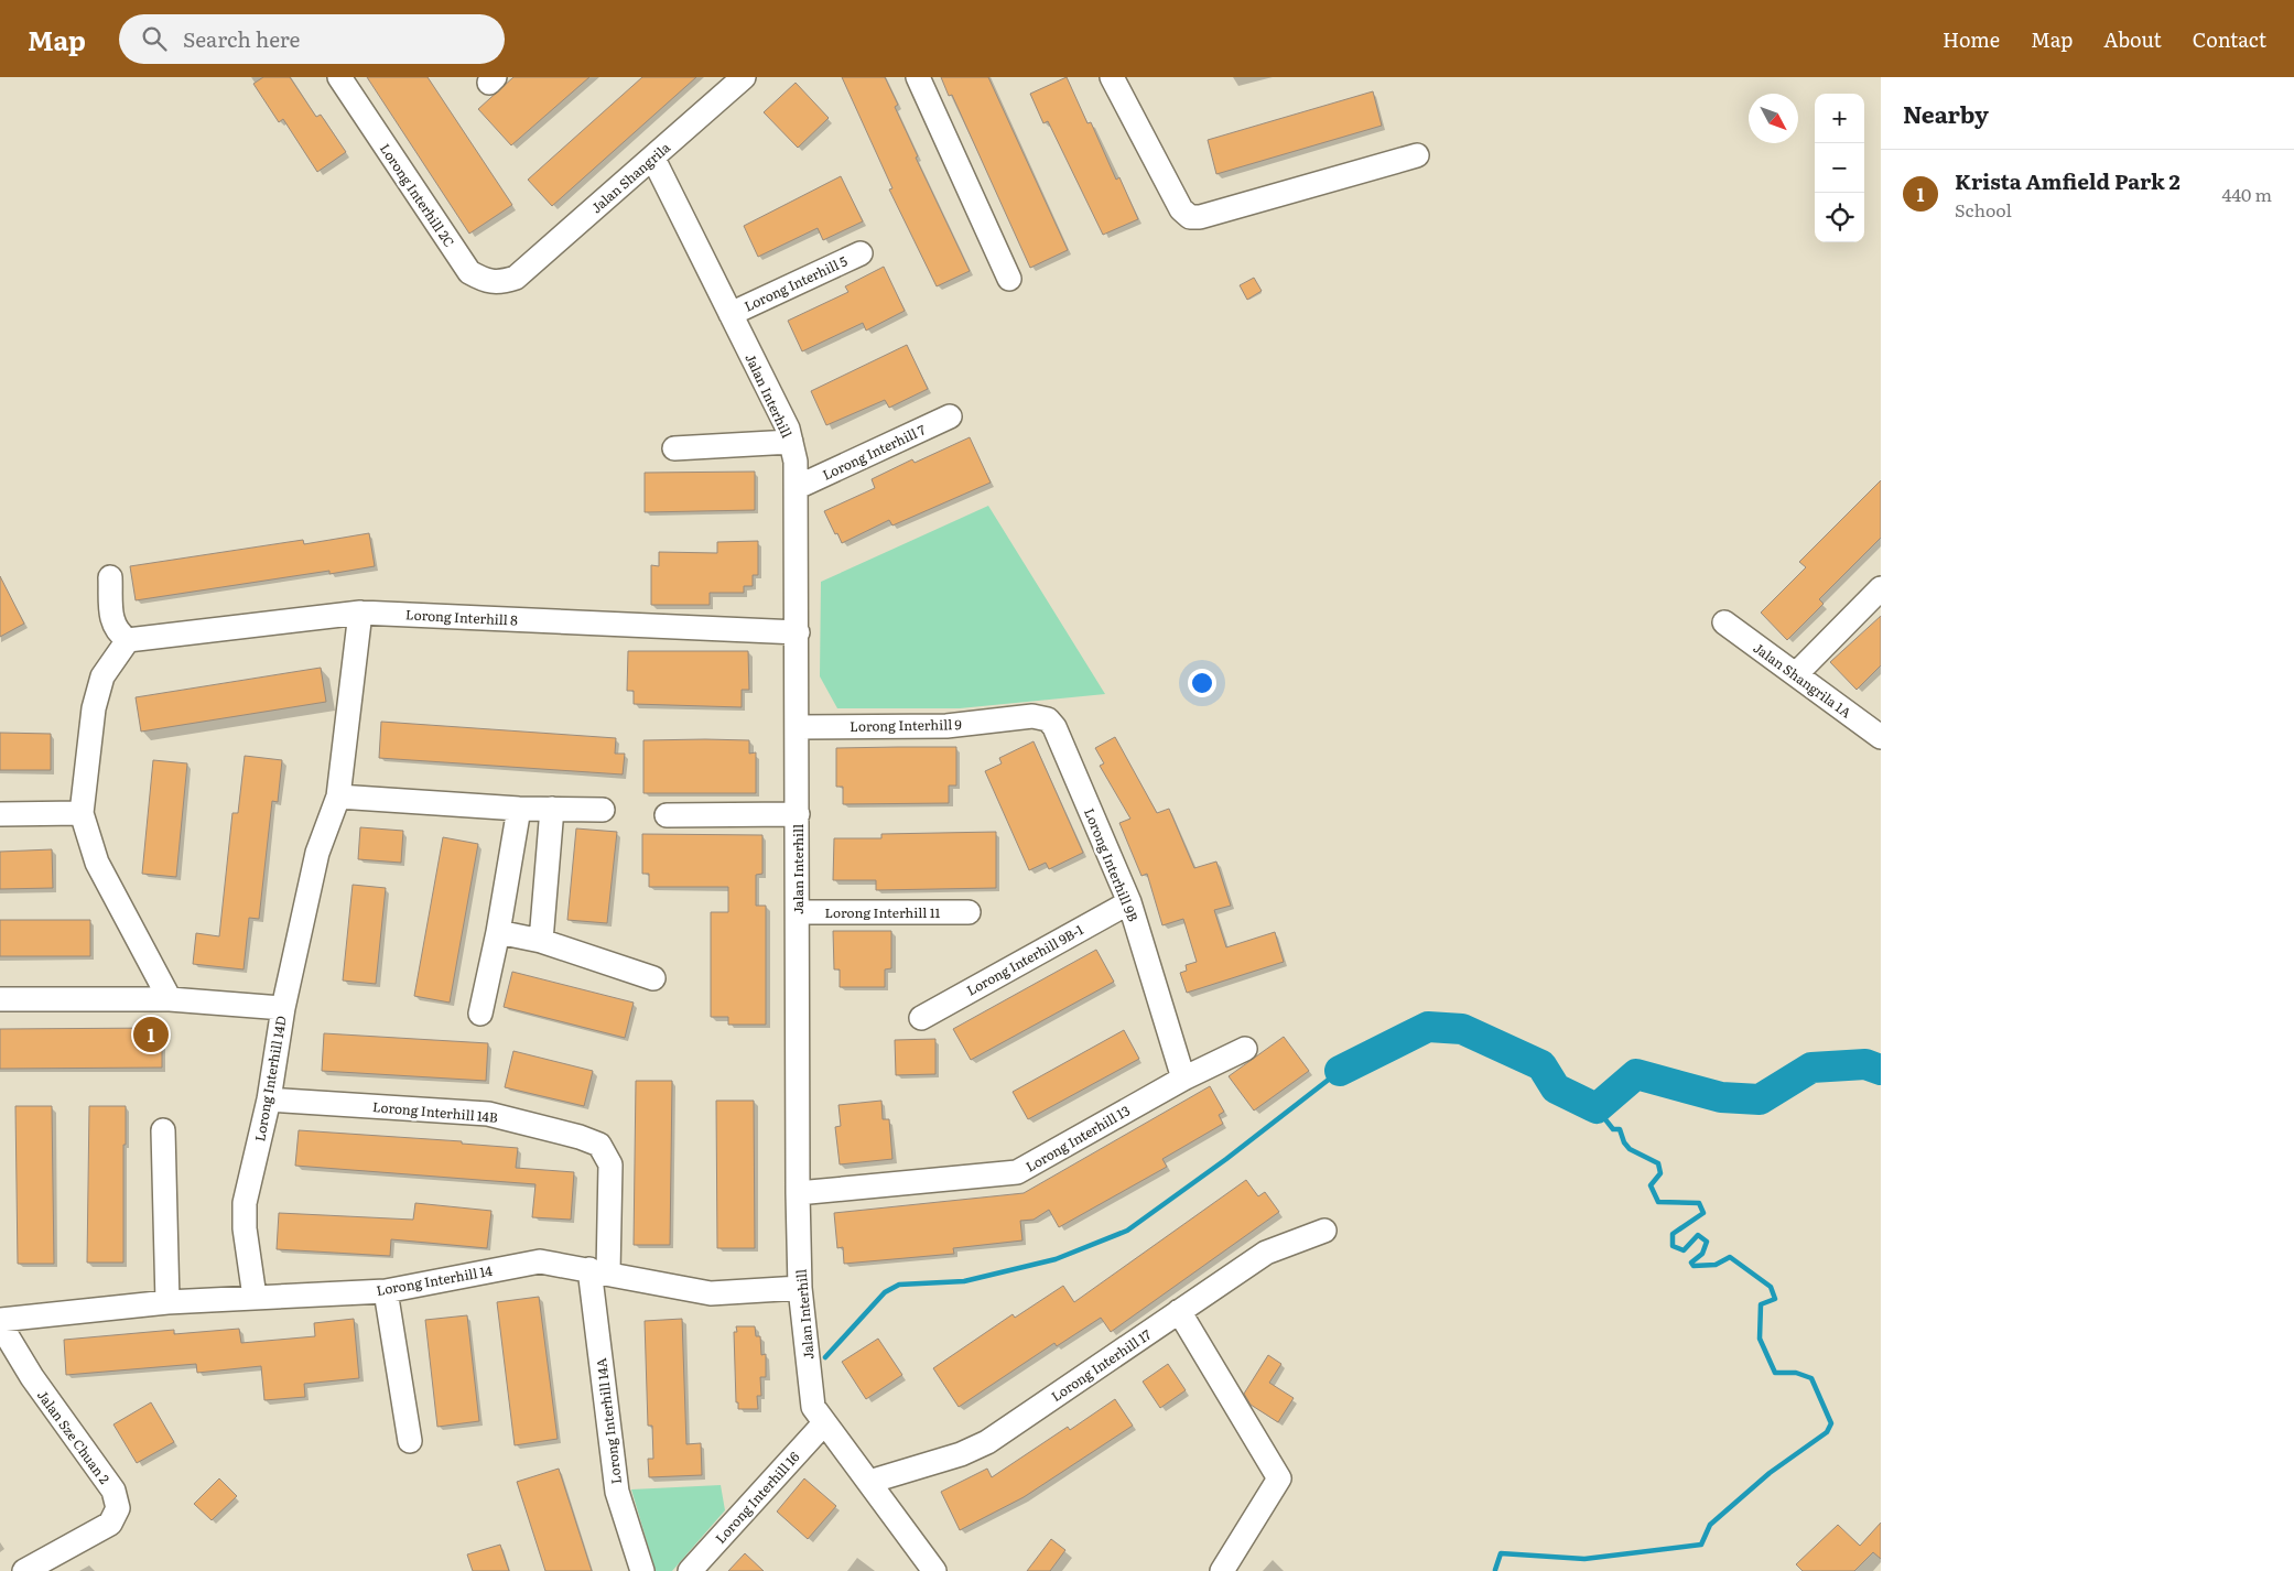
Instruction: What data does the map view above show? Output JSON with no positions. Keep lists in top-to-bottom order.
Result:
{
  "streets": {
    "street": [
      "Jalan Shangrila",
      "Lorong Interhill 2C",
      "Lorong Interhill 5",
      "Jalan Interhill",
      "Lorong Interhill 7",
      "Lorong Interhill 8",
      "Jalan Shangrila 1A",
      "Lorong Interhill 9",
      "Lorong Interhill 9B",
      "Lorong Interhill 11",
      "Lorong Interhill 9B-1",
      "Lorong Interhill 14D",
      "Lorong Interhill 14B",
      "Lorong Interhill 13",
      "Lorong Interhill 14",
      "Lorong Interhill 17",
      "Lorong Interhill 14A",
      "Jalan Sze Chuan 2",
      "Lorong Interhill 16"
    ]
  },
  "crossings": [
    ["Jalan Shangrila", "Lorong Interhill 2C"],
    ["Jalan Shangrila", "Jalan Interhill"],
    ["Lorong Interhill 5", "Jalan Interhill"],
    ["Jalan Interhill", "Lorong Interhill 7"],
    ["Jalan Interhill", "Lorong Interhill 8"],
    ["Jalan Interhill", "Lorong Interhill 9"],
    ["Jalan Interhill", "Lorong Interhill 11"],
    ["Jalan Interhill", "Lorong Interhill 13"],
    ["Jalan Interhill", "Lorong Interhill 14"],
    ["Jalan Interhill", "Lorong Interhill 17"],
    ["Jalan Interhill", "Lorong Interhill 16"],
    ["Lorong Interhill 9", "Lorong Interhill 9B"],
    ["Lorong Interhill 9B", "Lorong Interhill 9B-1"],
    ["Lorong Interhill 9B", "Lorong Interhill 13"],
    ["Lorong Interhill 14D", "Lorong Interhill 14B"],
    ["Lorong Interhill 14D", "Lorong Interhill 14"],
    ["Lorong Interhill 14B", "Lorong Interhill 14"],
    ["Lorong Interhill 14B", "Lorong Interhill 14A"],
    ["Lorong Interhill 14", "Lorong Interhill 14A"]
  ],
  "north": "bottom right",
  "page": {
    "header": "Map",
    "search": "Search here",
    "nav": [
      "Home",
      "Map",
      "About",
      "Contact"
    ],
    "heading": "Nearby",
    "map_buttons": ["+", "−"],
    "list": [
      {
        "mark": "1",
        "name": "Krista Amfield Park 2",
        "note": "School",
        "value": "440 m"
      }
    ],
    "pins": "1"
  }
}
